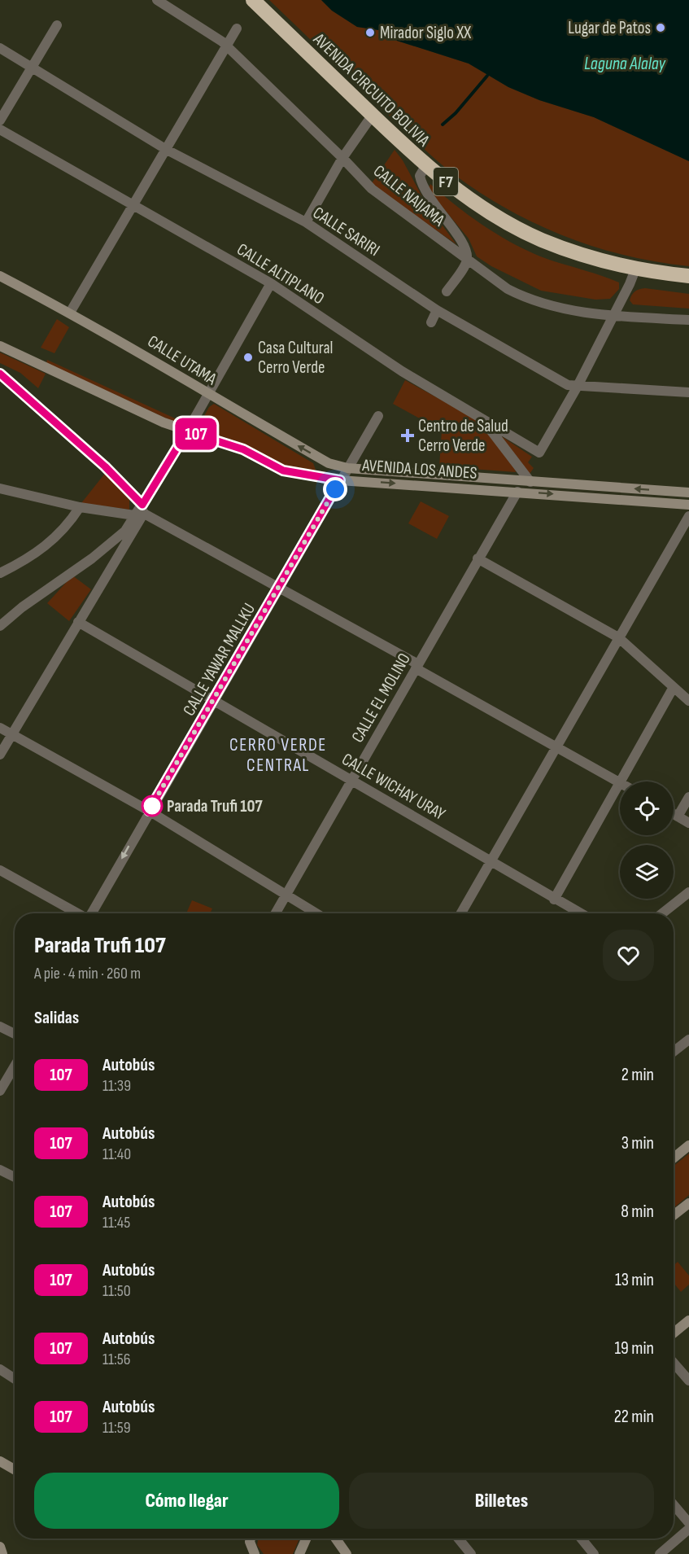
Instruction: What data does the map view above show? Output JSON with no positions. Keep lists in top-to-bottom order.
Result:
{
  "streets": {
    "highway": ["AVENIDA CIRCUITO BOLIVIA", "F7"],
    "street": [
      "CALLE NAIJAMA",
      "CALLE SARIRI",
      "CALLE ALTIPLANO",
      "CALLE UTAMA",
      "AVENIDA LOS ANDES",
      "CALLE YAWAR MALLKU",
      "CALLE EL MOLINO",
      "CALLE WICHAY URAY"
    ]
  },
  "crossings": [
    ["CALLE SARIRI", "CALLE ALTIPLANO"],
    ["CALLE UTAMA", "AVENIDA LOS ANDES"],
    ["CALLE UTAMA", "CALLE YAWAR MALLKU"],
    ["AVENIDA LOS ANDES", "CALLE YAWAR MALLKU"],
    ["AVENIDA LOS ANDES", "CALLE EL MOLINO"],
    ["CALLE YAWAR MALLKU", "CALLE WICHAY URAY"],
    ["CALLE EL MOLINO", "CALLE WICHAY URAY"]
  ],
  "one_way": ["CALLE UTAMA"],
  "districts": ["CERRO VERDE CENTRAL"],
  "water": ["Laguna Alalay"],
  "places": {
    "other": [
      "Lugar de Patos",
      "Mirador Siglo XX",
      "Casa Cultural Cerro Verde",
      "Parada Trufi 107"
    ],
    "health": ["Centro de Salud Cerro Verde"]
  },
  "lines": ["bus line 107"],
  "page": {
    "on_map": "107",
    "heading": [
      ["Parada Trufi 107", "A pie · 4 min · 260 m"],
      "Salidas"
    ],
    "list": [
      {
        "mark": "107",
        "name": "Autobús",
        "note": "11:39",
        "value": "2 min"
      },
      {
        "mark": "107",
        "name": "Autobús",
        "note": "11:40",
        "value": "3 min"
      },
      {
        "mark": "107",
        "name": "Autobús",
        "note": "11:45",
        "value": "8 min"
      },
      {
        "mark": "107",
        "name": "Autobús",
        "note": "11:50",
        "value": "13 min"
      },
      {
        "mark": "107",
        "name": "Autobús",
        "note": "11:56",
        "value": "19 min"
      },
      {
        "mark": "107",
        "name": "Autobús",
        "note": "11:59",
        "value": "22 min"
      }
    ],
    "buttons": ["Cómo llegar", "Billetes"]
  }
}
